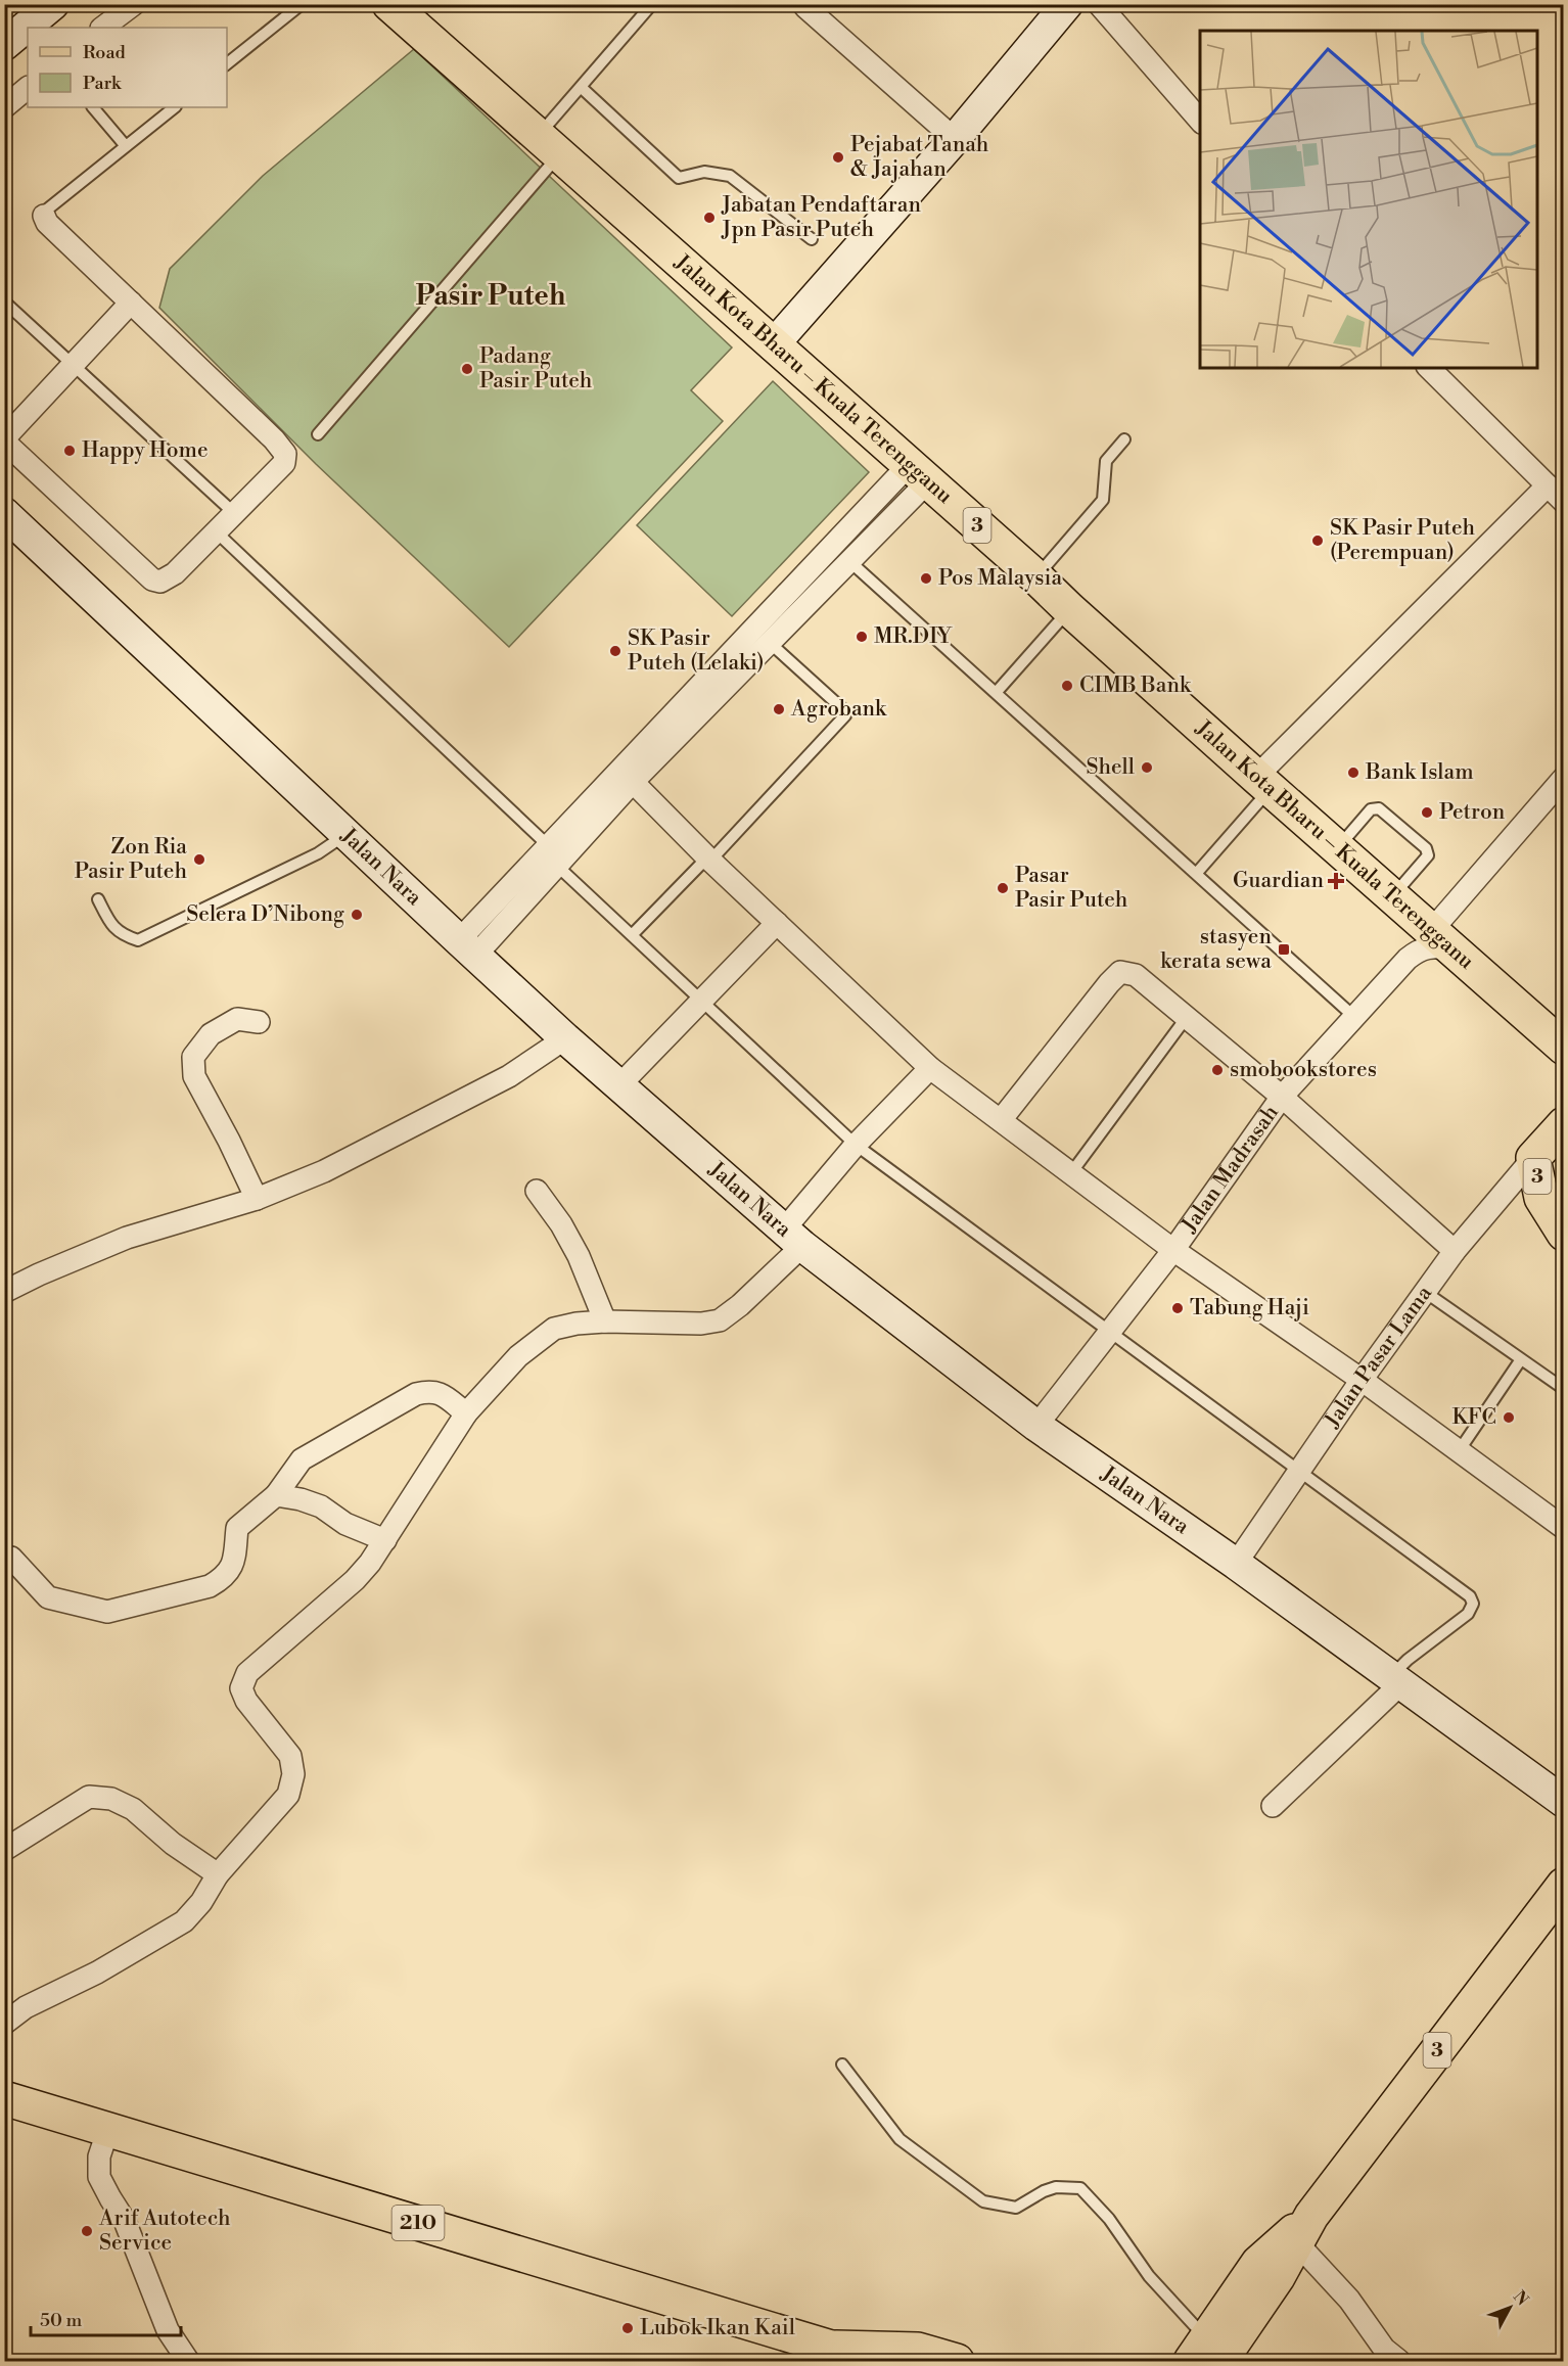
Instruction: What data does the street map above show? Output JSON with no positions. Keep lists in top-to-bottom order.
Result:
{
  "streets": {
    "main road": [
      "Jalan Kota Bharu – Kuala Terengganu",
      "3",
      "Jalan Nara",
      "210"
    ],
    "street": ["Jalan Madrasah", "Jalan Pasar Lama"]
  },
  "crossings": [
    ["Jalan Kota Bharu – Kuala Terengganu", "Jalan Madrasah"],
    ["3", "Jalan Pasar Lama"],
    ["Jalan Nara", "Jalan Madrasah"],
    ["Jalan Nara", "Jalan Pasar Lama"]
  ],
  "districts": ["Pasir Puteh"],
  "places": {
    "other": [
      "Pejabat Tanah & Jajahan",
      "Jabatan Pendaftaran Jpn Pasir Puteh",
      "Padang Pasir Puteh",
      "Happy Home",
      "SK Pasir Puteh (Perempuan)",
      "Pos Malaysia",
      "MR.DIY",
      "SK Pasir Puteh (Lelaki)",
      "CIMB Bank",
      "Agrobank",
      "Shell",
      "Bank Islam",
      "Petron",
      "Zon Ria Pasir Puteh",
      "Pasar Pasir Puteh",
      "Selera D’Nibong",
      "smobookstores",
      "Tabung Haji",
      "KFC",
      "Arif Autotech Service",
      "Lubok Ikan Kail"
    ],
    "health": ["Guardian"],
    "transit": ["stasyen kerata sewa"]
  },
  "legend": ["Road", "Park"],
  "scale_bar": "50 m",
  "north": "top right"
}
